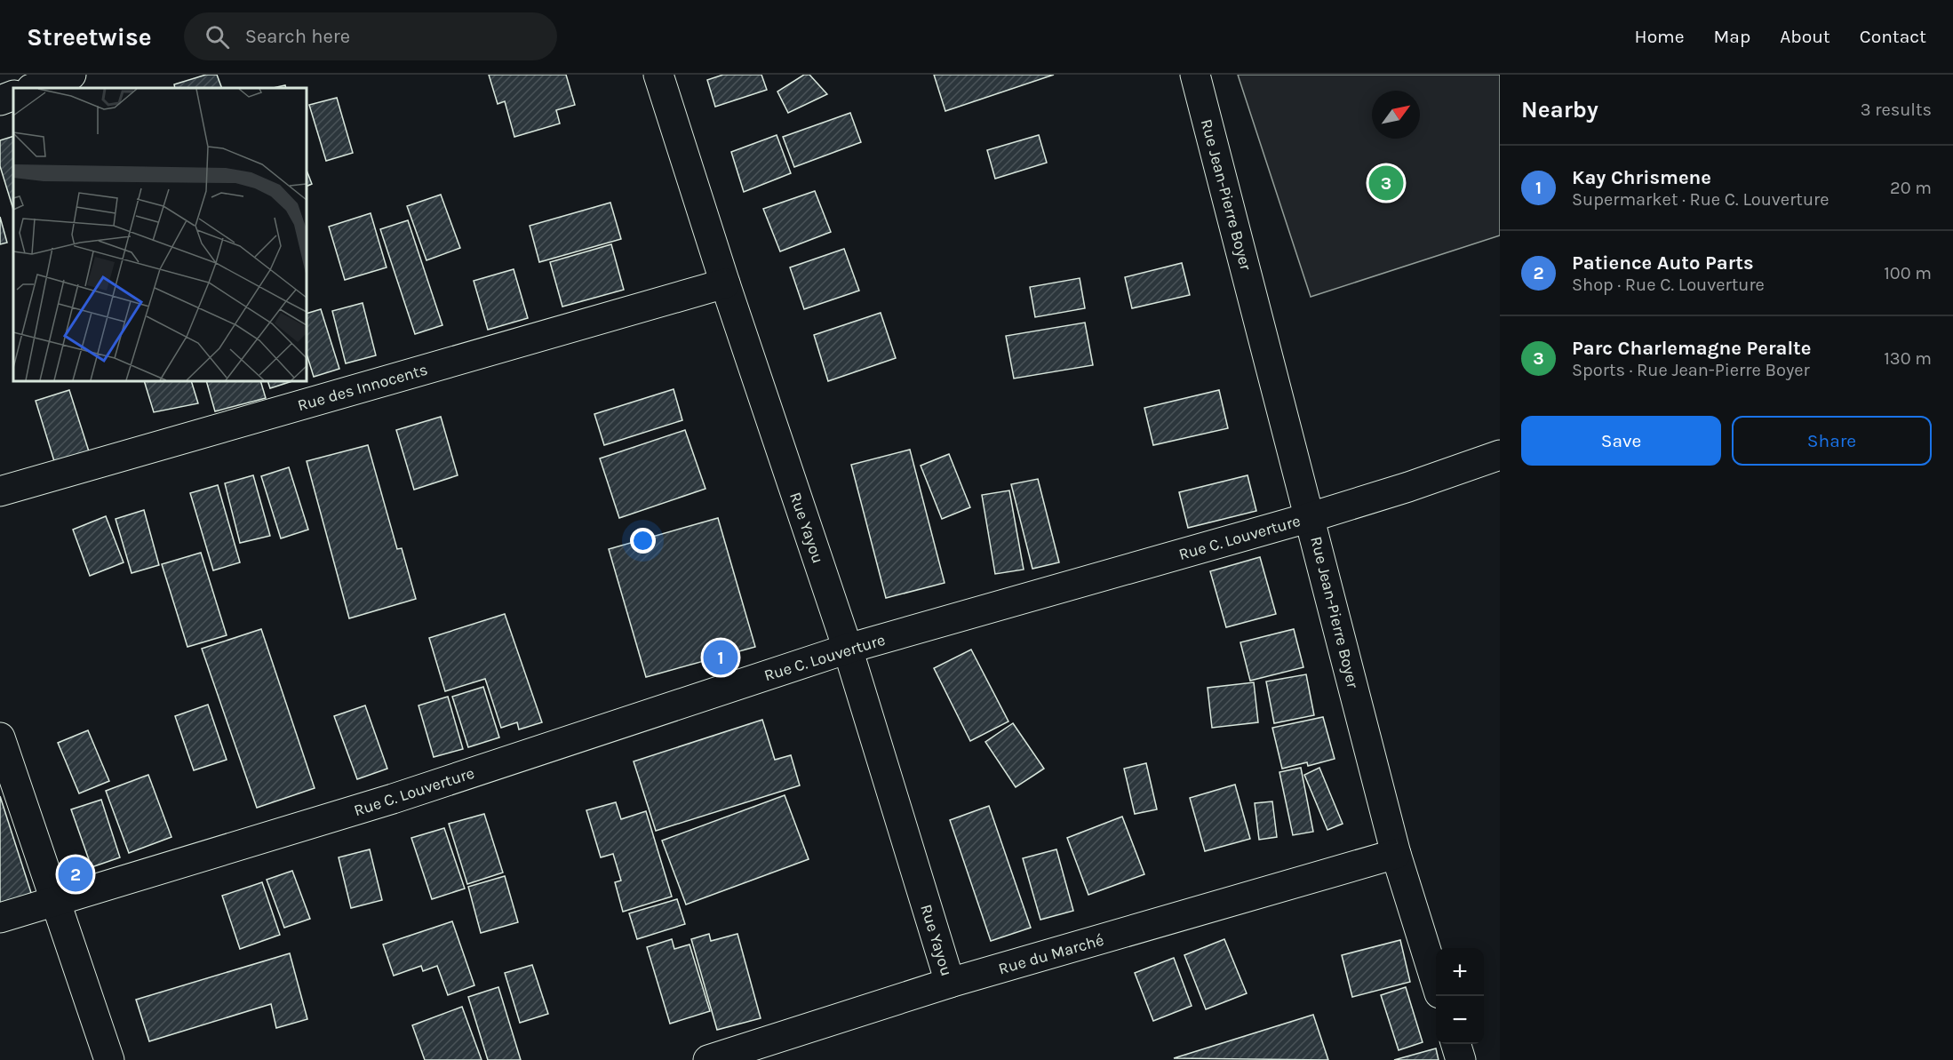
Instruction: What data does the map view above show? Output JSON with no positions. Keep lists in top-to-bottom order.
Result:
{
  "streets": {
    "street": [
      "Rue Jean-Pierre Boyer",
      "Rue des Innocents",
      "Rue Yayou",
      "Rue C. Louverture",
      "Rue du Marché"
    ]
  },
  "crossings": [
    ["Rue Jean-Pierre Boyer", "Rue C. Louverture"],
    ["Rue Jean-Pierre Boyer", "Rue du Marché"],
    ["Rue des Innocents", "Rue Yayou"],
    ["Rue Yayou", "Rue C. Louverture"],
    ["Rue Yayou", "Rue du Marché"]
  ],
  "north": "top right",
  "page": {
    "header": "Streetwise",
    "search": "Search here",
    "nav": [
      "Home",
      "Map",
      "About",
      "Contact"
    ],
    "heading": ["Nearby", "3 results"],
    "list": [
      {
        "mark": "1",
        "name": "Kay Chrismene",
        "note": "Supermarket · Rue C. Louverture",
        "value": "20 m"
      },
      {
        "mark": "2",
        "name": "Patience Auto Parts",
        "note": "Shop · Rue C. Louverture",
        "value": "100 m"
      },
      {
        "mark": "3",
        "name": "Parc Charlemagne Peralte",
        "note": "Sports · Rue Jean-Pierre Boyer",
        "value": "130 m"
      }
    ],
    "pins": ["3", "1", "2"],
    "buttons": ["Save", "Share"],
    "map_buttons": ["+", "−"]
  }
}
